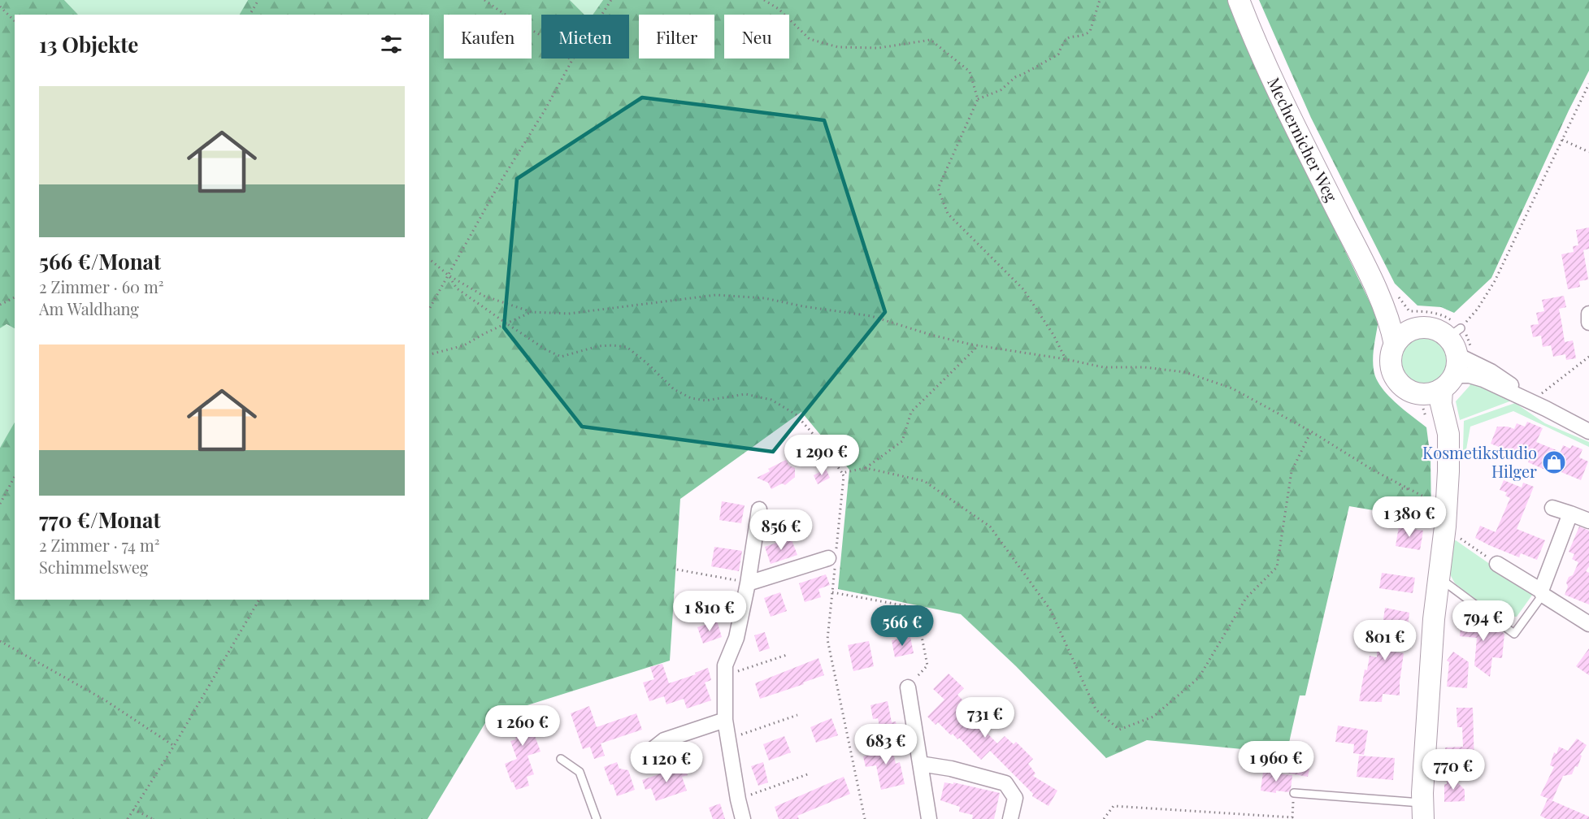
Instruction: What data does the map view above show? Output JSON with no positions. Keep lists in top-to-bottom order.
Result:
{
  "streets": {
    "street": ["Mechernicher Weg"]
  },
  "places": {
    "shop": ["Kosmetikstudio Hilger"]
  },
  "page": {
    "chip": [
      "Kaufen",
      "Mieten",
      "Filter",
      "Neu"
    ],
    "heading": "13 Objekte",
    "list": [
      {
        "name": "566 €/Monat",
        "note": "2 Zimmer · 60 m² · Am Waldhang"
      },
      {
        "name": "770 €/Monat",
        "note": "2 Zimmer · 74 m² · Schimmelsweg"
      }
    ],
    "price": [
      "1 290 €",
      "1 380 €",
      "856 €",
      "1 810 €",
      "794 €",
      "566 €",
      "801 €",
      "731 €",
      "1 260 €",
      "683 €",
      "1 960 €",
      "1 120 €",
      "770 €"
    ]
  }
}
